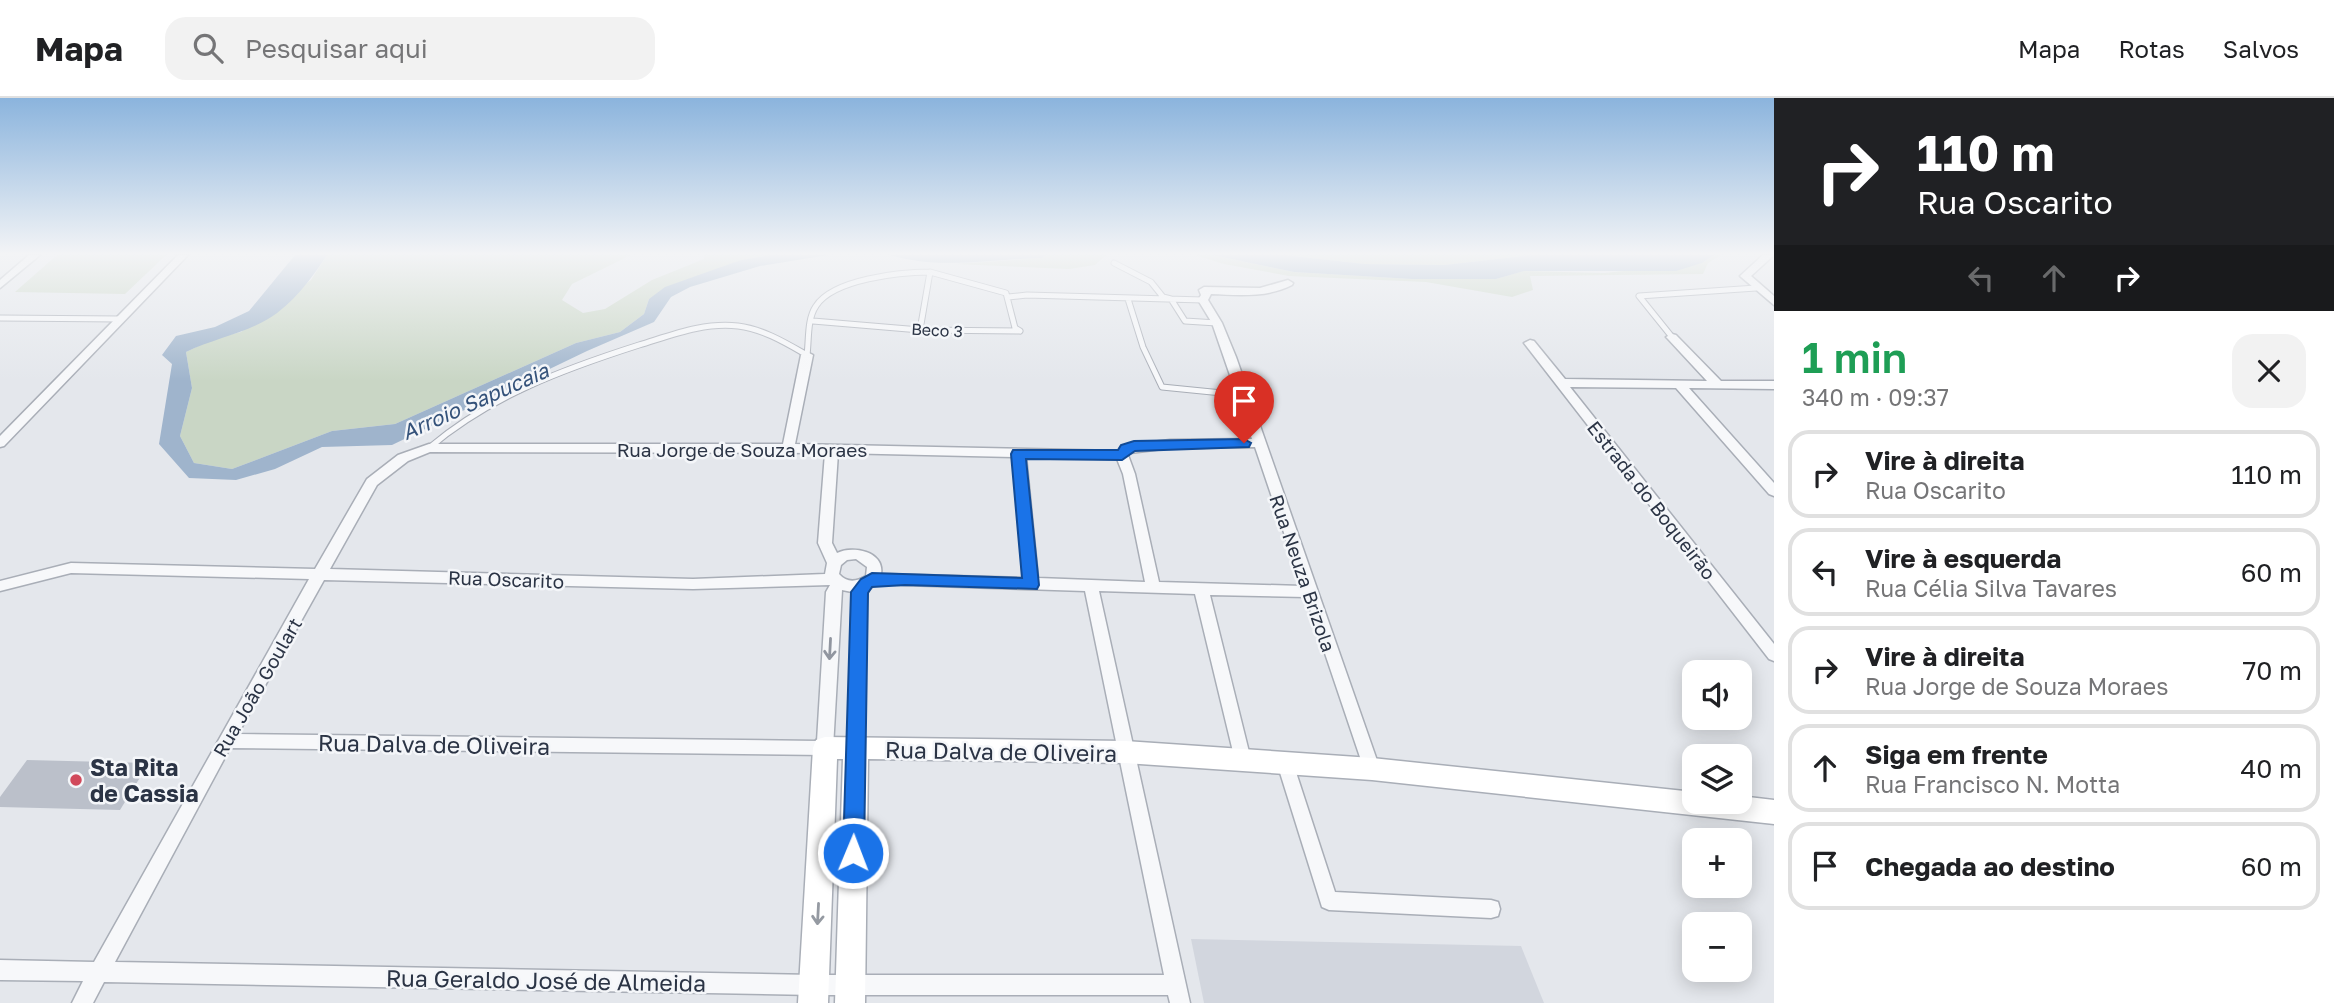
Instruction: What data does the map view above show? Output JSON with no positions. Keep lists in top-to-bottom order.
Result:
{
  "streets": {
    "street": [
      "Rua Jorge de Souza Moraes",
      "Estrada do Boqueirão",
      "Rua Neuza Brizola",
      "Rua Oscarito",
      "Rua João Goulart",
      "Rua Dalva de Oliveira",
      "Rua Geraldo José de Almeida"
    ],
    "lane": ["Beco 3"]
  },
  "crossings": [
    ["Rua Jorge de Souza Moraes", "Rua Neuza Brizola"],
    ["Rua Jorge de Souza Moraes", "Rua João Goulart"],
    ["Rua Neuza Brizola", "Rua Dalva de Oliveira"],
    ["Rua Oscarito", "Rua João Goulart"],
    ["Rua João Goulart", "Rua Dalva de Oliveira"],
    ["Rua João Goulart", "Rua Geraldo José de Almeida"]
  ],
  "water": ["Arroio Sapucaia"],
  "places": ["Sta Rita de Cassia"],
  "page": {
    "header": "Mapa",
    "search": "Pesquisar aqui",
    "nav": ["Mapa", "Rotas", "Salvos"],
    "turn": ["110 m", "Rua Oscarito"],
    "heading": ["1 min", "340 m · 09:37"],
    "list": [
      {
        "name": "Vire à direita",
        "note": "Rua Oscarito",
        "value": "110 m"
      },
      {
        "name": "Vire à esquerda",
        "note": "Rua Célia Silva Tavares",
        "value": "60 m"
      },
      {
        "name": "Vire à direita",
        "note": "Rua Jorge de Souza Moraes",
        "value": "70 m"
      },
      {
        "name": "Siga em frente",
        "note": "Rua Francisco N. Motta",
        "value": "40 m"
      },
      {
        "name": "Chegada ao destino",
        "value": "60 m"
      }
    ],
    "map_buttons": ["+", "−"]
  }
}
